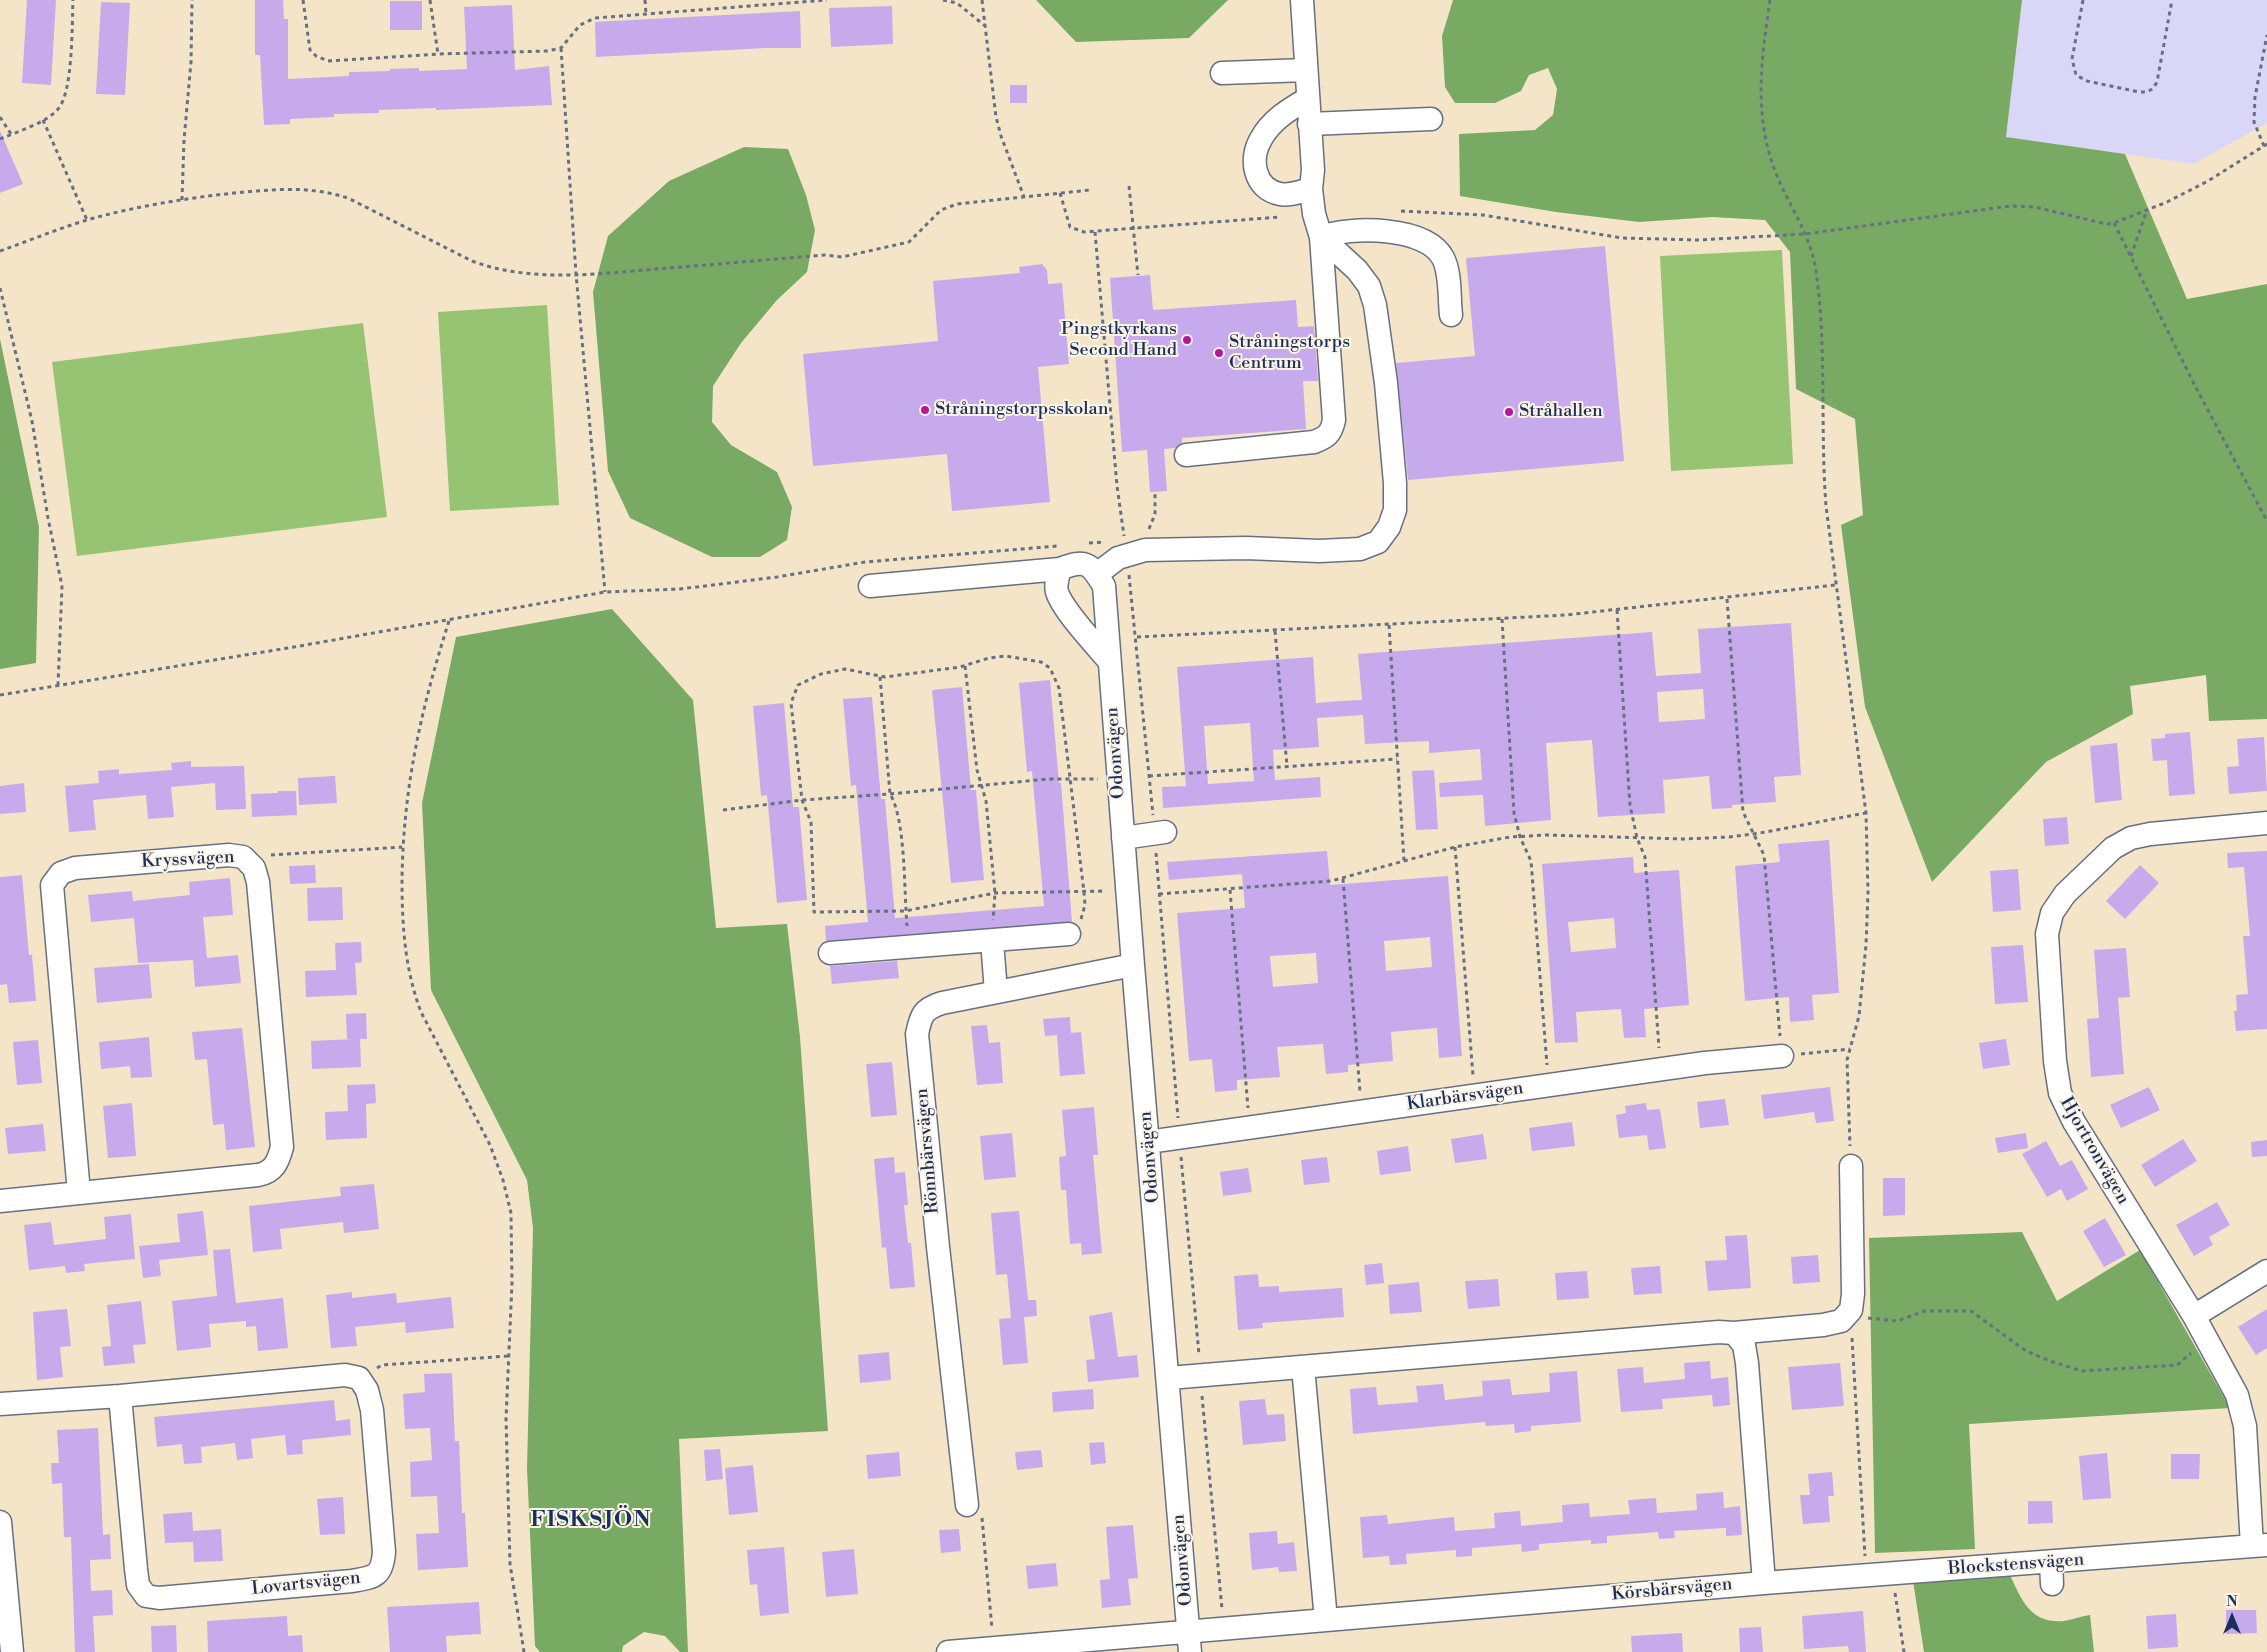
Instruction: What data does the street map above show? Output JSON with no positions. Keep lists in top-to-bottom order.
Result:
{
  "streets": {
    "street": [
      "Odonvägen",
      "Kryssvägen",
      "Klarbärsvägen",
      "Rönnbärsvägen",
      "Hjortronvägen",
      "Blockstensvägen",
      "Lovartsvägen",
      "Körsbärsvägen"
    ]
  },
  "crossings": [
    ["Odonvägen", "Klarbärsvägen"],
    ["Odonvägen", "Rönnbärsvägen"],
    ["Odonvägen", "Körsbärsvägen"],
    ["Hjortronvägen", "Blockstensvägen"],
    ["Blockstensvägen", "Körsbärsvägen"]
  ],
  "districts": ["FISKSJÖN"],
  "places": [
    "Pingstkyrkans Second Hand",
    "Stråningstorps Centrum",
    "Stråningstorpsskolan",
    "Stråhallen"
  ],
  "north": "top"
}
